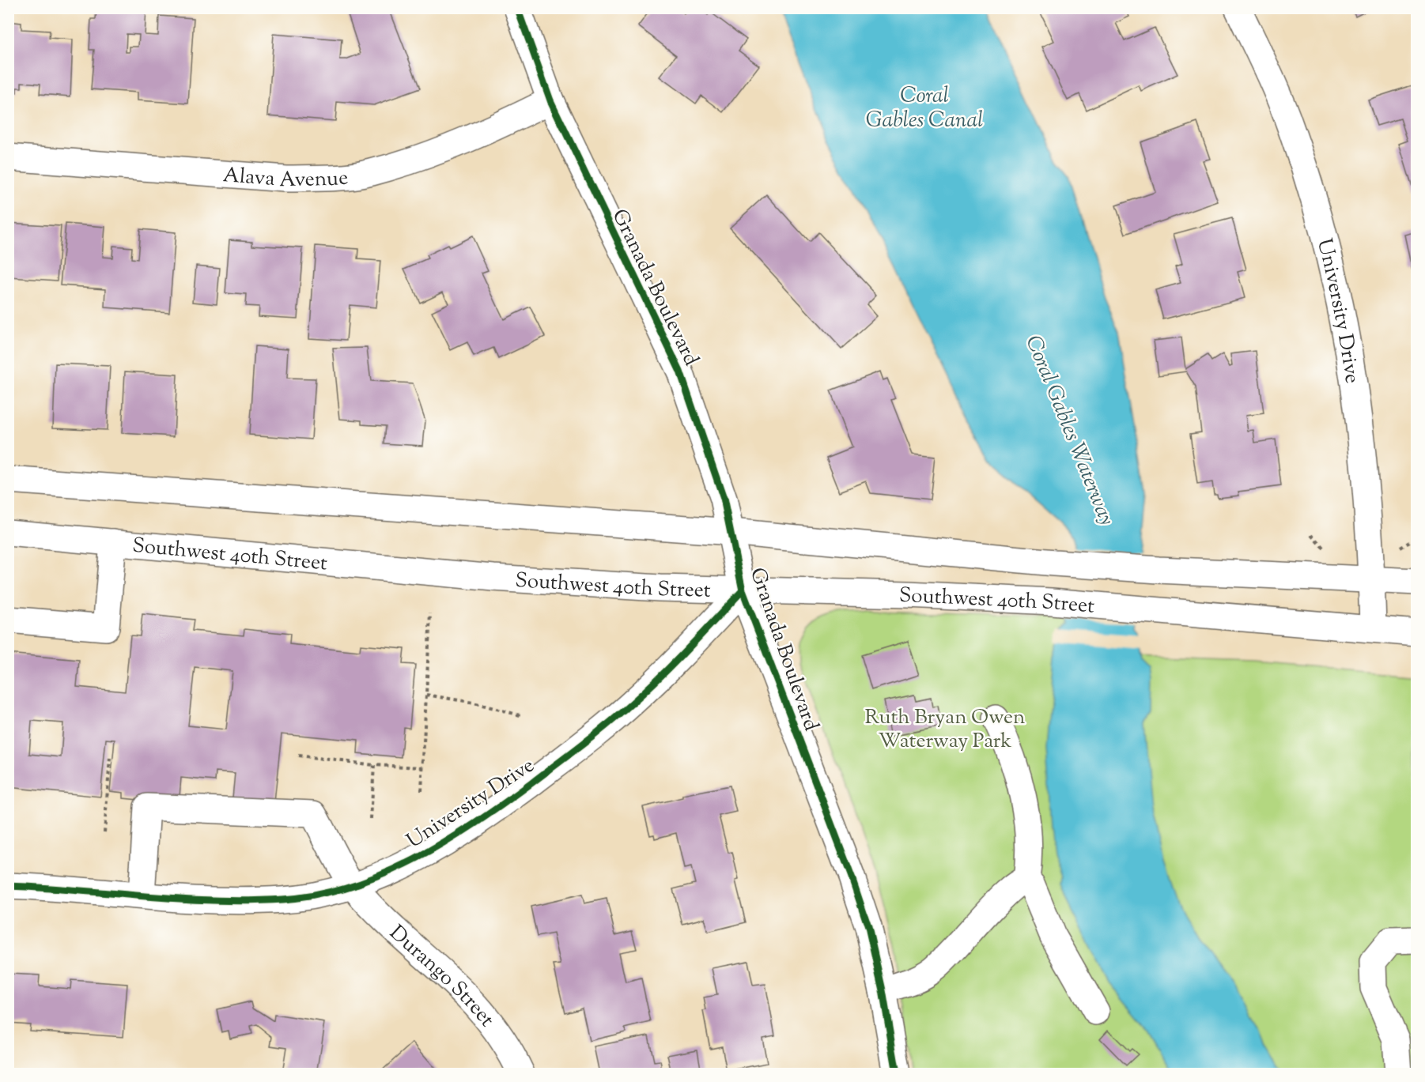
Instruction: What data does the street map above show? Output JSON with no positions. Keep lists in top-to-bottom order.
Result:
{
  "streets": {
    "street": [
      "Alava Avenue",
      "Granada Boulevard",
      "University Drive",
      "Southwest 40th Street",
      "Durango Street"
    ]
  },
  "crossings": [
    ["Alava Avenue", "Granada Boulevard"],
    ["Granada Boulevard", "University Drive"],
    ["Granada Boulevard", "Southwest 40th Street"],
    ["University Drive", "Southwest 40th Street"],
    ["University Drive", "Durango Street"]
  ],
  "water": ["Coral Gables Canal", "Coral Gables Waterway"],
  "parks": ["Ruth Bryan Owen Waterway Park"]
}
